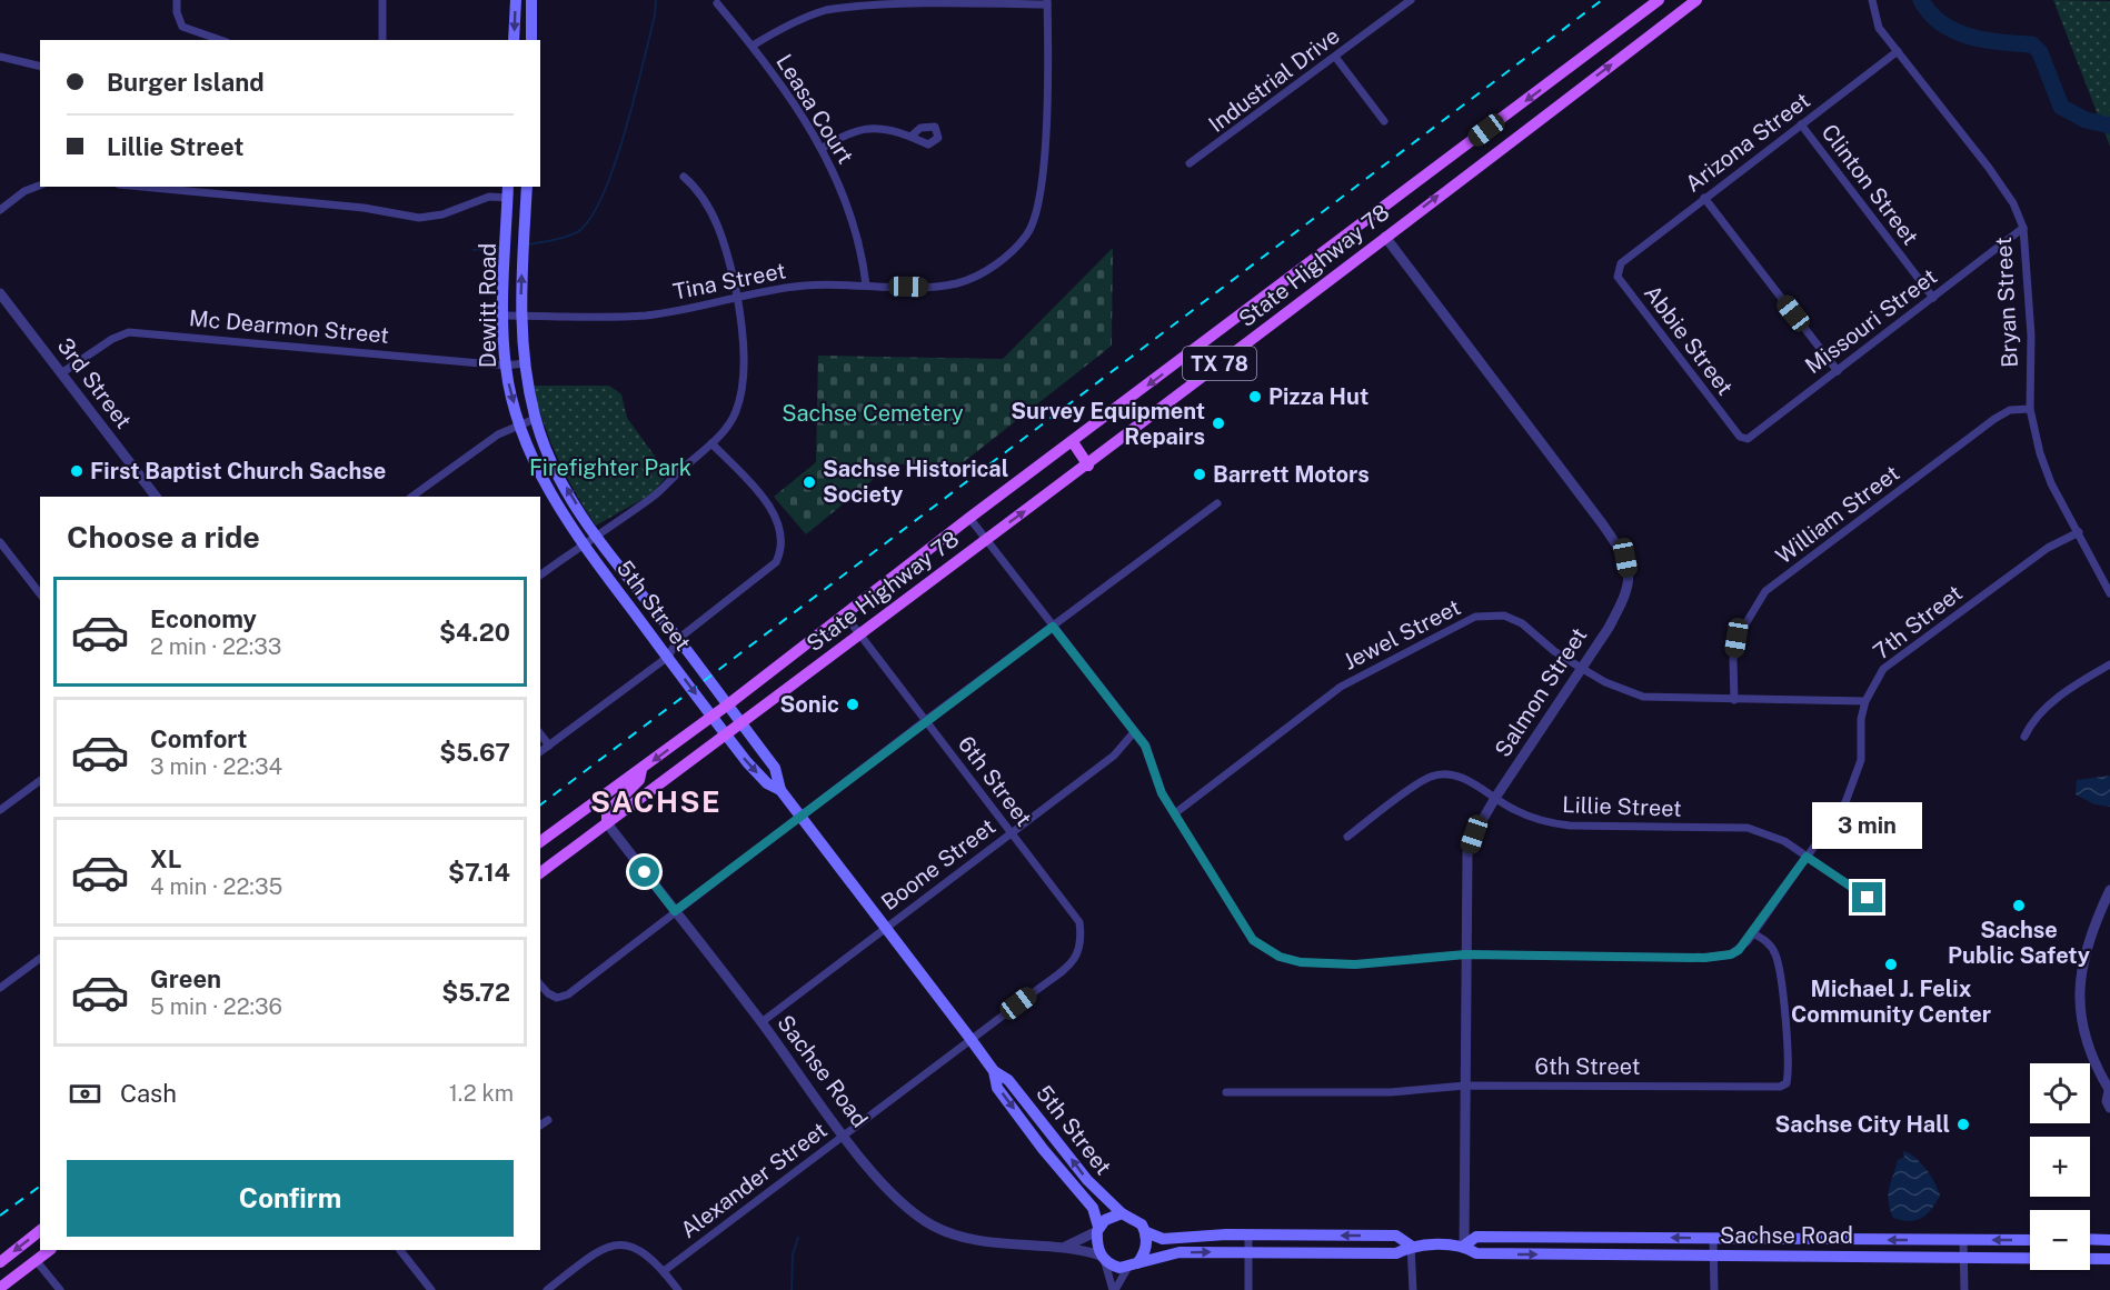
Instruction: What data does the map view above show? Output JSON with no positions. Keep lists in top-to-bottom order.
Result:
{
  "streets": {
    "main road": [
      "State Highway 78",
      "Dewitt Road",
      "TX 78",
      "5th Street",
      "Sachse Road"
    ],
    "street": [
      "Industrial Drive",
      "Leasa Court",
      "Arizona Street",
      "Clinton Street",
      "Tina Street",
      "Bryan Street",
      "Missouri Street",
      "Mc Dearmon Street",
      "Abbie Street",
      "3rd Street",
      "William Street",
      "7th Street",
      "Jewel Street",
      "Salmon Street",
      "6th Street",
      "Lillie Street",
      "Boone Street",
      "Alexander Street"
    ]
  },
  "crossings": [
    ["Leasa Court", "Tina Street"],
    ["Arizona Street", "Clinton Street"],
    ["Arizona Street", "Bryan Street"],
    ["Arizona Street", "Abbie Street"],
    ["Clinton Street", "Missouri Street"],
    ["State Highway 78", "5th Street"],
    ["State Highway 78", "7th Street"],
    ["State Highway 78", "Salmon Street"],
    ["State Highway 78", "6th Street"],
    ["State Highway 78", "Sachse Road"],
    ["Tina Street", "Dewitt Road"],
    ["Bryan Street", "Missouri Street"],
    ["Bryan Street", "William Street"],
    ["Bryan Street", "7th Street"],
    ["Dewitt Road", "Mc Dearmon Street"],
    ["Dewitt Road", "5th Street"],
    ["Missouri Street", "Abbie Street"],
    ["Mc Dearmon Street", "3rd Street"],
    ["William Street", "Jewel Street"],
    ["5th Street", "Boone Street"],
    ["5th Street", "Sachse Road"],
    ["5th Street", "Alexander Street"],
    ["7th Street", "Jewel Street"],
    ["7th Street", "Salmon Street"],
    ["7th Street", "6th Street"],
    ["7th Street", "Lillie Street"],
    ["7th Street", "Boone Street"],
    ["Jewel Street", "Salmon Street"],
    ["Salmon Street", "6th Street"],
    ["Salmon Street", "Lillie Street"],
    ["Salmon Street", "Sachse Road"],
    ["6th Street", "Boone Street"],
    ["6th Street", "Alexander Street"],
    ["Boone Street", "Sachse Road"],
    ["Sachse Road", "Alexander Street"]
  ],
  "districts": ["SACHSE"],
  "parks": ["Sachse Cemetery", "Firefighter Park"],
  "places": [
    "Pizza Hut",
    "Survey Equipment Repairs",
    "First Baptist Church Sachse",
    "Barrett Motors",
    "Sachse Historical Society",
    "Sonic",
    "Sachse Public Safety",
    "Michael J. Felix Community Center",
    "Sachse City Hall"
  ],
  "page": {
    "banner": ["Burger Island", "Lillie Street"],
    "heading": "Choose a ride",
    "list": [
      {
        "name": "Economy",
        "note": "2 min · 22:33",
        "value": "$4.20"
      },
      {
        "name": "Comfort",
        "note": "3 min · 22:34",
        "value": "$5.67"
      },
      {
        "name": "XL",
        "note": "4 min · 22:35",
        "value": "$7.14"
      },
      {
        "name": "Green",
        "note": "5 min · 22:36",
        "value": "$5.72"
      }
    ],
    "bubble": "3 min",
    "pay": ["Cash", "1.2 km"],
    "map_buttons": ["+", "−"],
    "buttons": "Confirm"
  }
}
